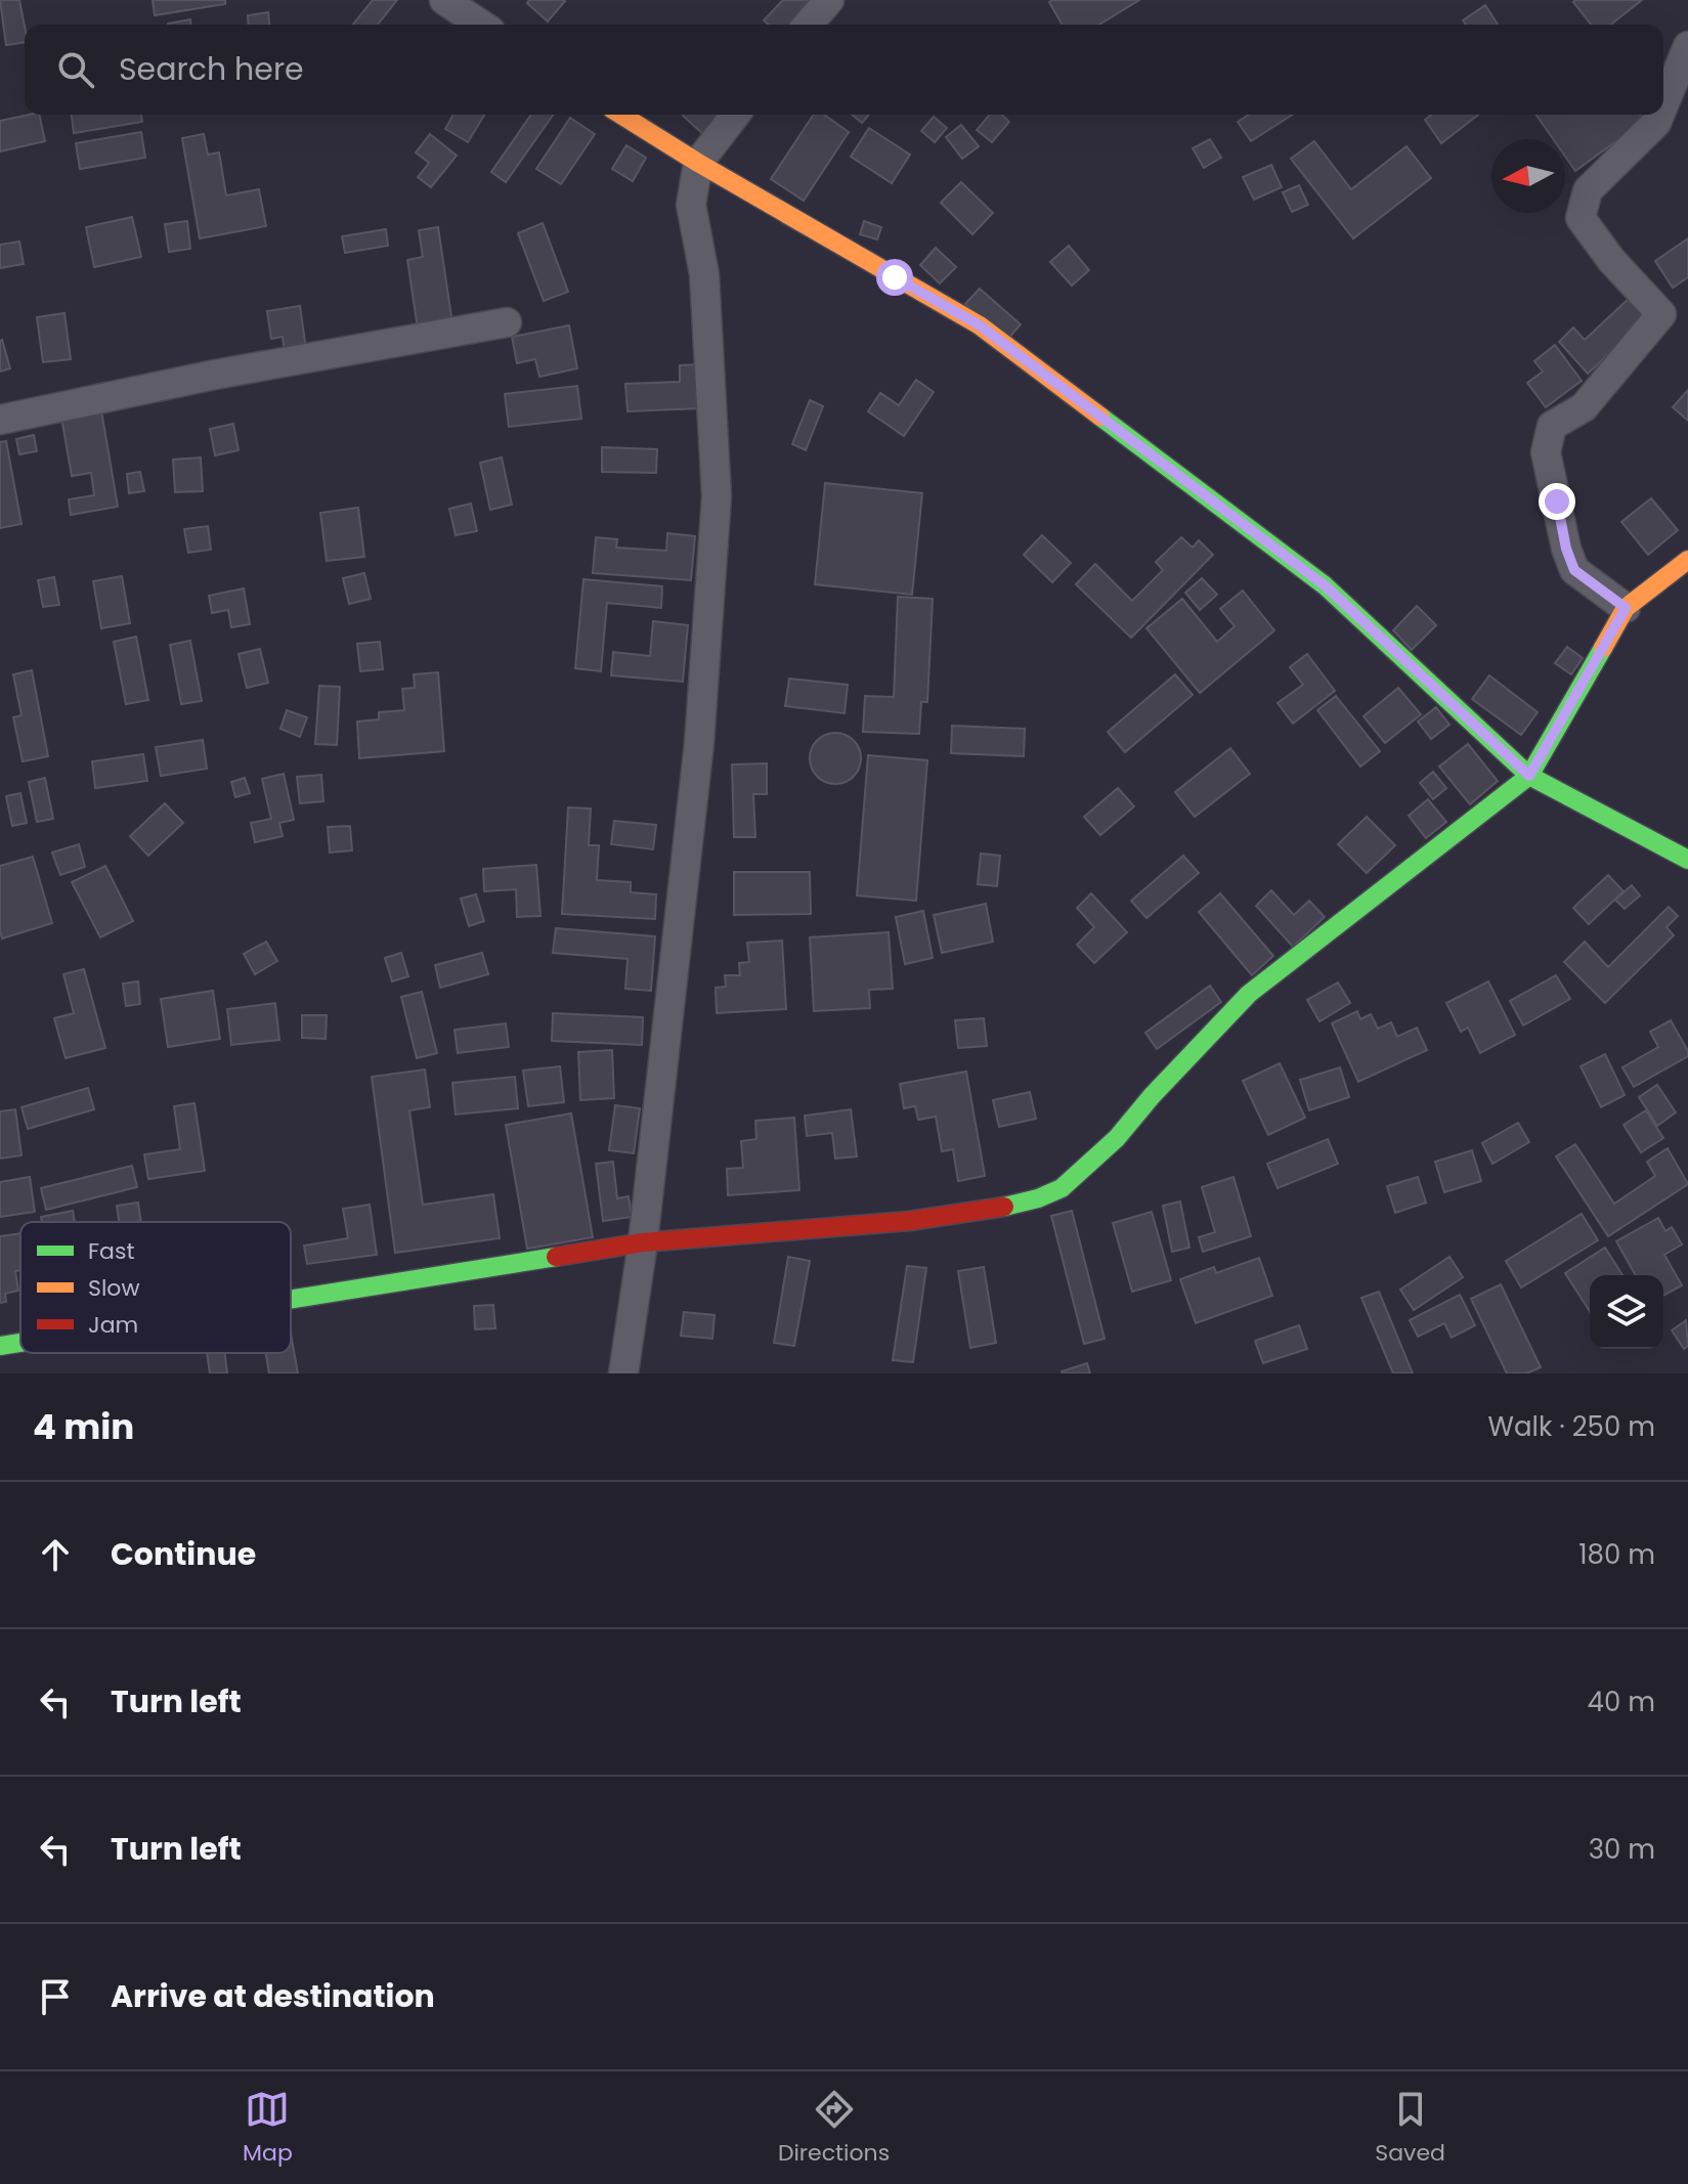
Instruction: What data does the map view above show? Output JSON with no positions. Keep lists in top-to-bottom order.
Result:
{
  "legend": ["Fast", "Slow", "Jam"],
  "north": "left",
  "page": {
    "search": "Search here",
    "heading": ["4 min", "Walk · 250 m"],
    "list": [
      ["Continue", "180 m"],
      ["Turn left", "40 m"],
      ["Turn left", "30 m"],
      "Arrive at destination"
    ],
    "nav": ["Map", "Directions", "Saved"]
  }
}
